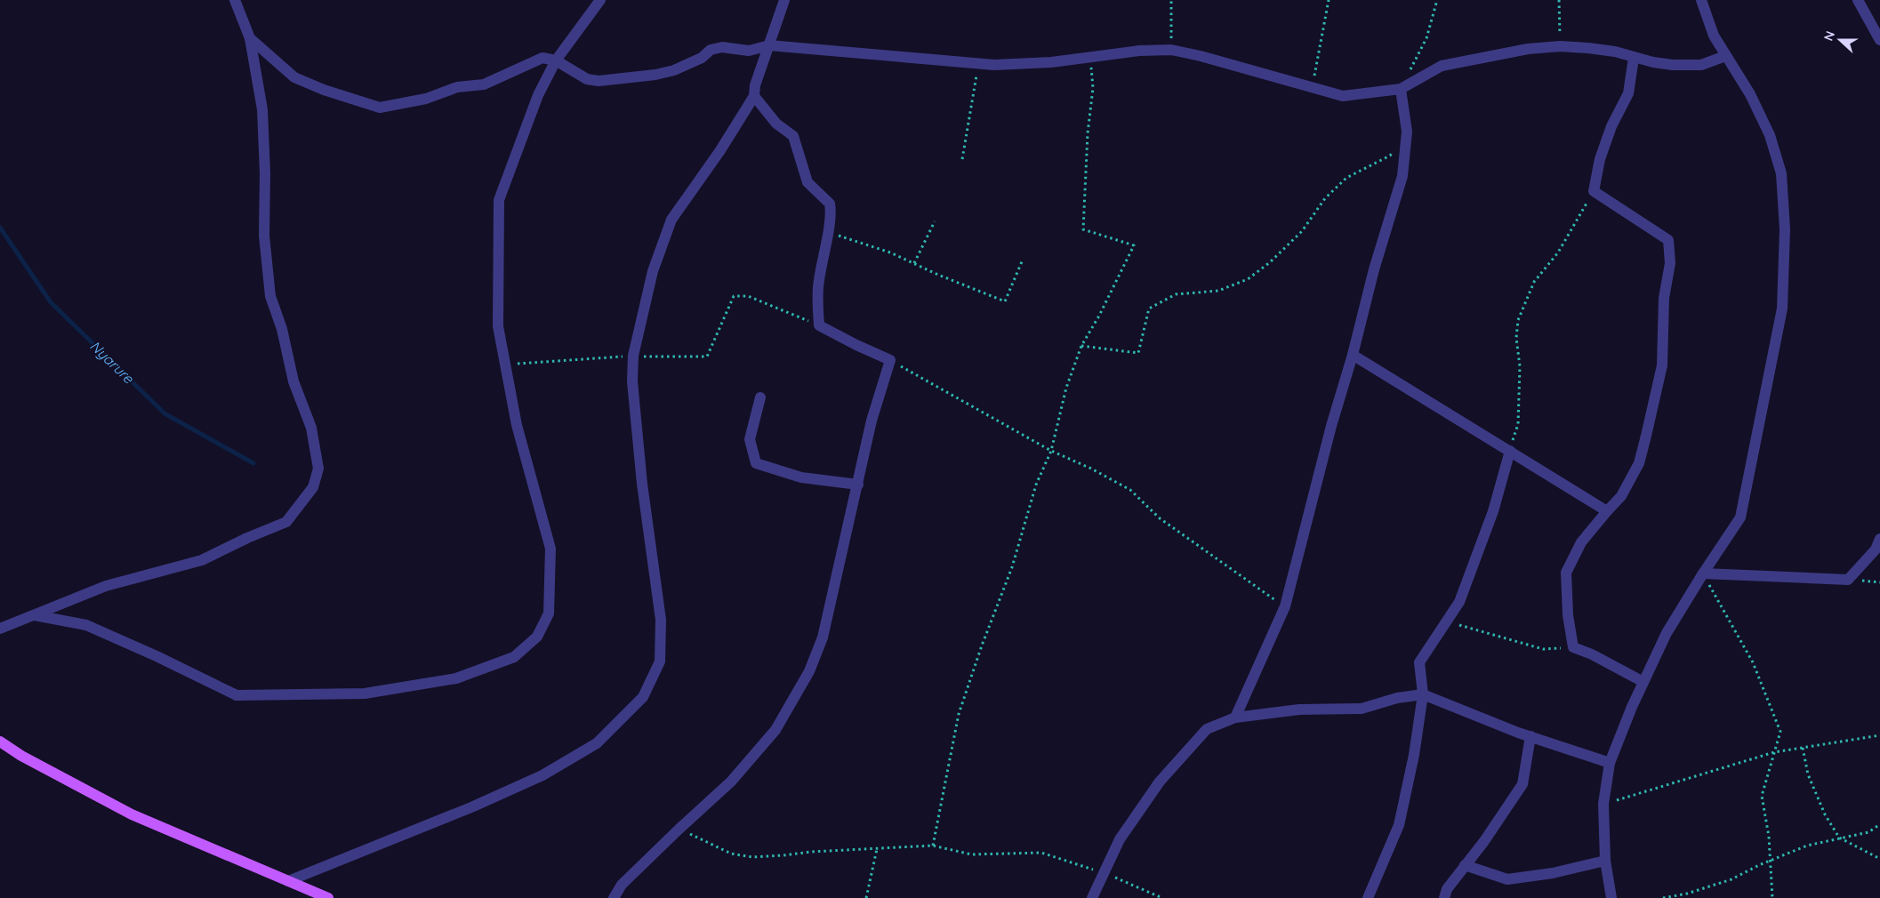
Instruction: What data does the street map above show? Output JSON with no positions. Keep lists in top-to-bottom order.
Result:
{
  "water": ["Nyarure"],
  "north": "left"
}
